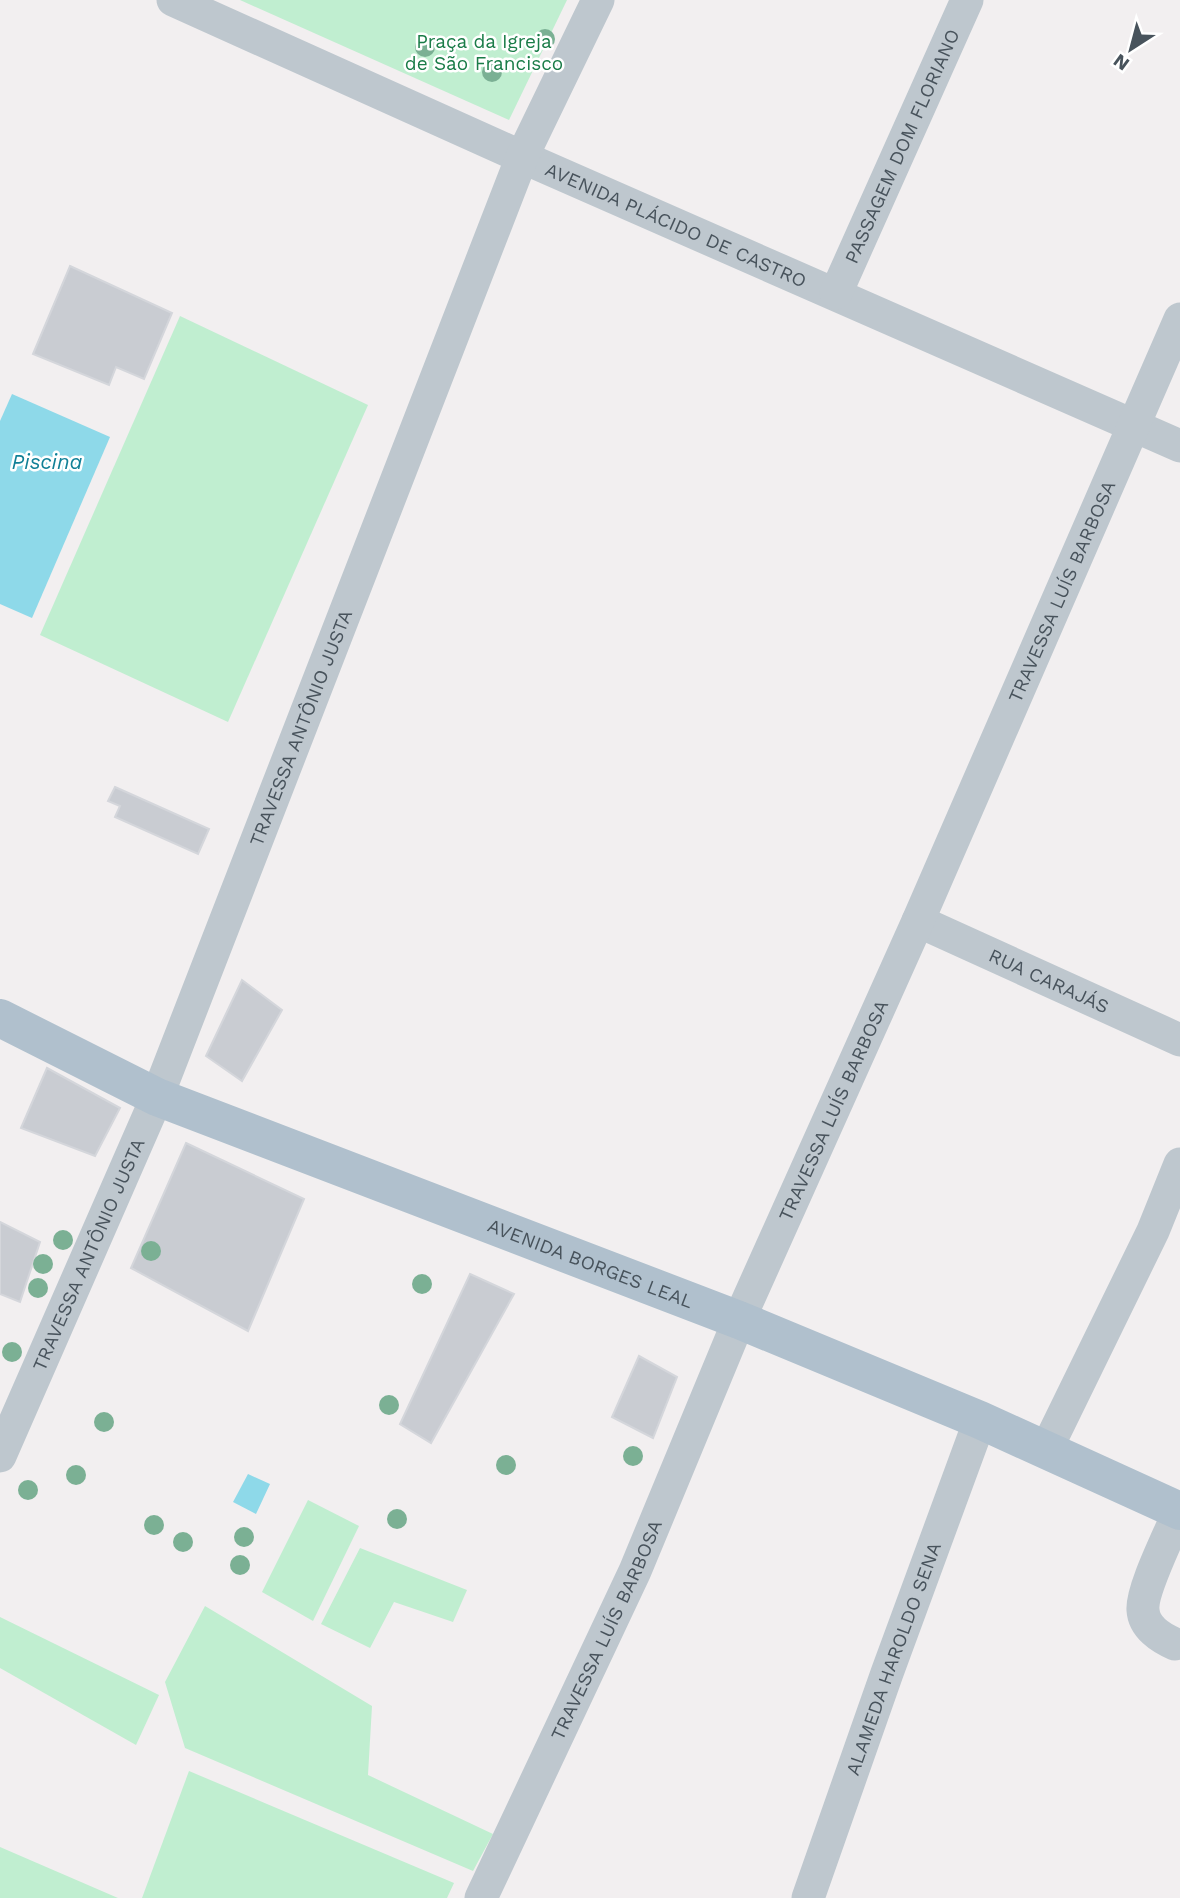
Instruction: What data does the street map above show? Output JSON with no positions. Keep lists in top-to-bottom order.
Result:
{
  "streets": {
    "main road": ["AVENIDA BORGES LEAL"],
    "street": [
      "PASSAGEM DOM FLORIANO",
      "AVENIDA PLÁCIDO DE CASTRO",
      "TRAVESSA LUÍS BARBOSA",
      "TRAVESSA ANTÔNIO JUSTA",
      "RUA CARAJÁS",
      "ALAMEDA HAROLDO SENA"
    ]
  },
  "crossings": [
    ["PASSAGEM DOM FLORIANO", "AVENIDA PLÁCIDO DE CASTRO"],
    ["AVENIDA PLÁCIDO DE CASTRO", "TRAVESSA LUÍS BARBOSA"],
    ["AVENIDA PLÁCIDO DE CASTRO", "TRAVESSA ANTÔNIO JUSTA"],
    ["TRAVESSA LUÍS BARBOSA", "RUA CARAJÁS"],
    ["TRAVESSA LUÍS BARBOSA", "AVENIDA BORGES LEAL"],
    ["TRAVESSA ANTÔNIO JUSTA", "AVENIDA BORGES LEAL"],
    ["AVENIDA BORGES LEAL", "ALAMEDA HAROLDO SENA"]
  ],
  "water": ["Piscina"],
  "parks": ["Praça da Igreja de São Francisco"],
  "north": "bottom left"
}
